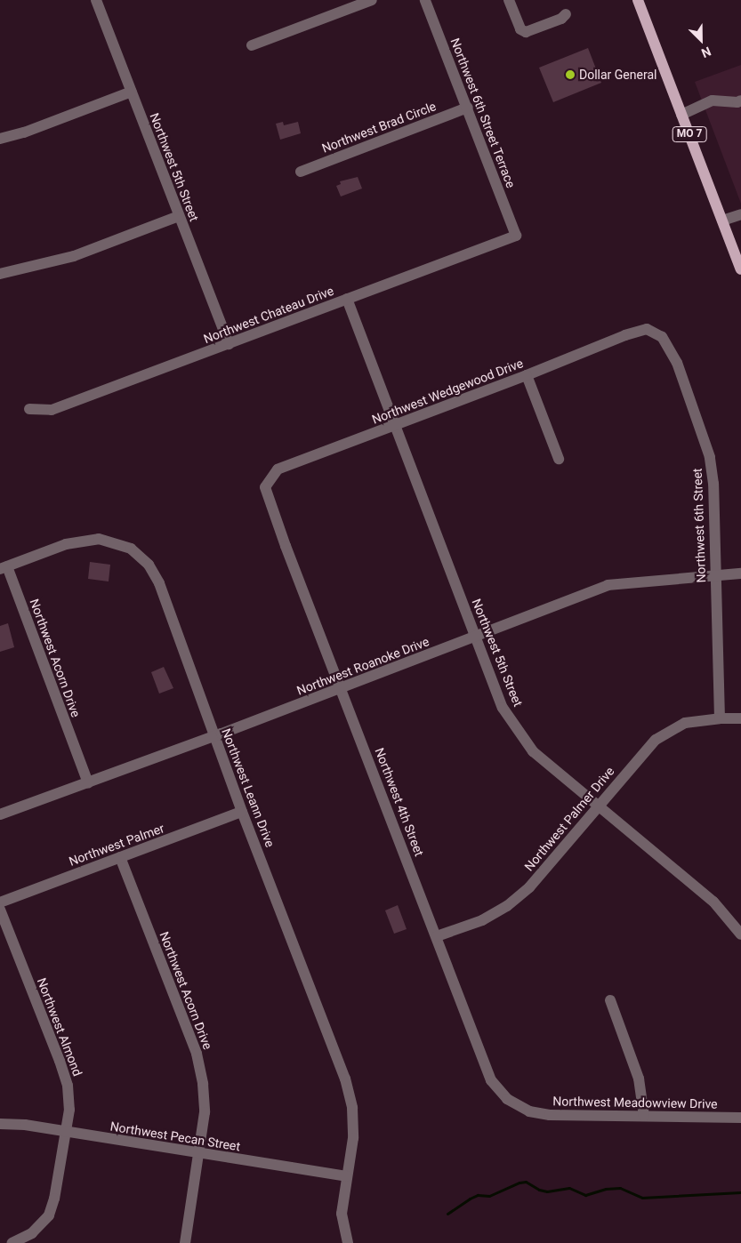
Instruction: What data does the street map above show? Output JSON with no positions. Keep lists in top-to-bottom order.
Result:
{
  "streets": {
    "main road": ["MO 7"],
    "street": [
      "Northwest 6th Street Terrace",
      "Northwest Brad Circle",
      "Northwest 5th Street",
      "Northwest Chateau Drive",
      "Northwest Wedgewood Drive",
      "Northwest 6th Street",
      "Northwest Acorn Drive",
      "Northwest Roanoke Drive",
      "Northwest Leann Drive",
      "Northwest 4th Street",
      "Northwest Palmer Drive",
      "Northwest Palmer",
      "Northwest Almond",
      "Northwest Meadowview Drive",
      "Northwest Pecan Street"
    ]
  },
  "crossings": [
    ["Northwest 6th Street Terrace", "Northwest Brad Circle"],
    ["Northwest 6th Street Terrace", "Northwest Chateau Drive"],
    ["Northwest 5th Street", "Northwest Chateau Drive"],
    ["Northwest 5th Street", "Northwest Wedgewood Drive"],
    ["Northwest 5th Street", "Northwest Roanoke Drive"],
    ["Northwest 5th Street", "Northwest Palmer Drive"],
    ["Northwest Wedgewood Drive", "Northwest 6th Street"],
    ["Northwest Wedgewood Drive", "Northwest 4th Street"],
    ["Northwest 6th Street", "Northwest Roanoke Drive"],
    ["Northwest 6th Street", "Northwest Palmer Drive"],
    ["Northwest Acorn Drive", "Northwest Roanoke Drive"],
    ["Northwest Acorn Drive", "Northwest Leann Drive"],
    ["Northwest Acorn Drive", "Northwest Palmer"],
    ["Northwest Acorn Drive", "Northwest Pecan Street"],
    ["Northwest Roanoke Drive", "Northwest Leann Drive"],
    ["Northwest Roanoke Drive", "Northwest 4th Street"],
    ["Northwest Leann Drive", "Northwest Palmer"],
    ["Northwest Leann Drive", "Northwest Pecan Street"],
    ["Northwest 4th Street", "Northwest Palmer Drive"],
    ["Northwest 4th Street", "Northwest Meadowview Drive"],
    ["Northwest Almond", "Northwest Pecan Street"]
  ],
  "places": ["Dollar General"],
  "north": "bottom right"
}
